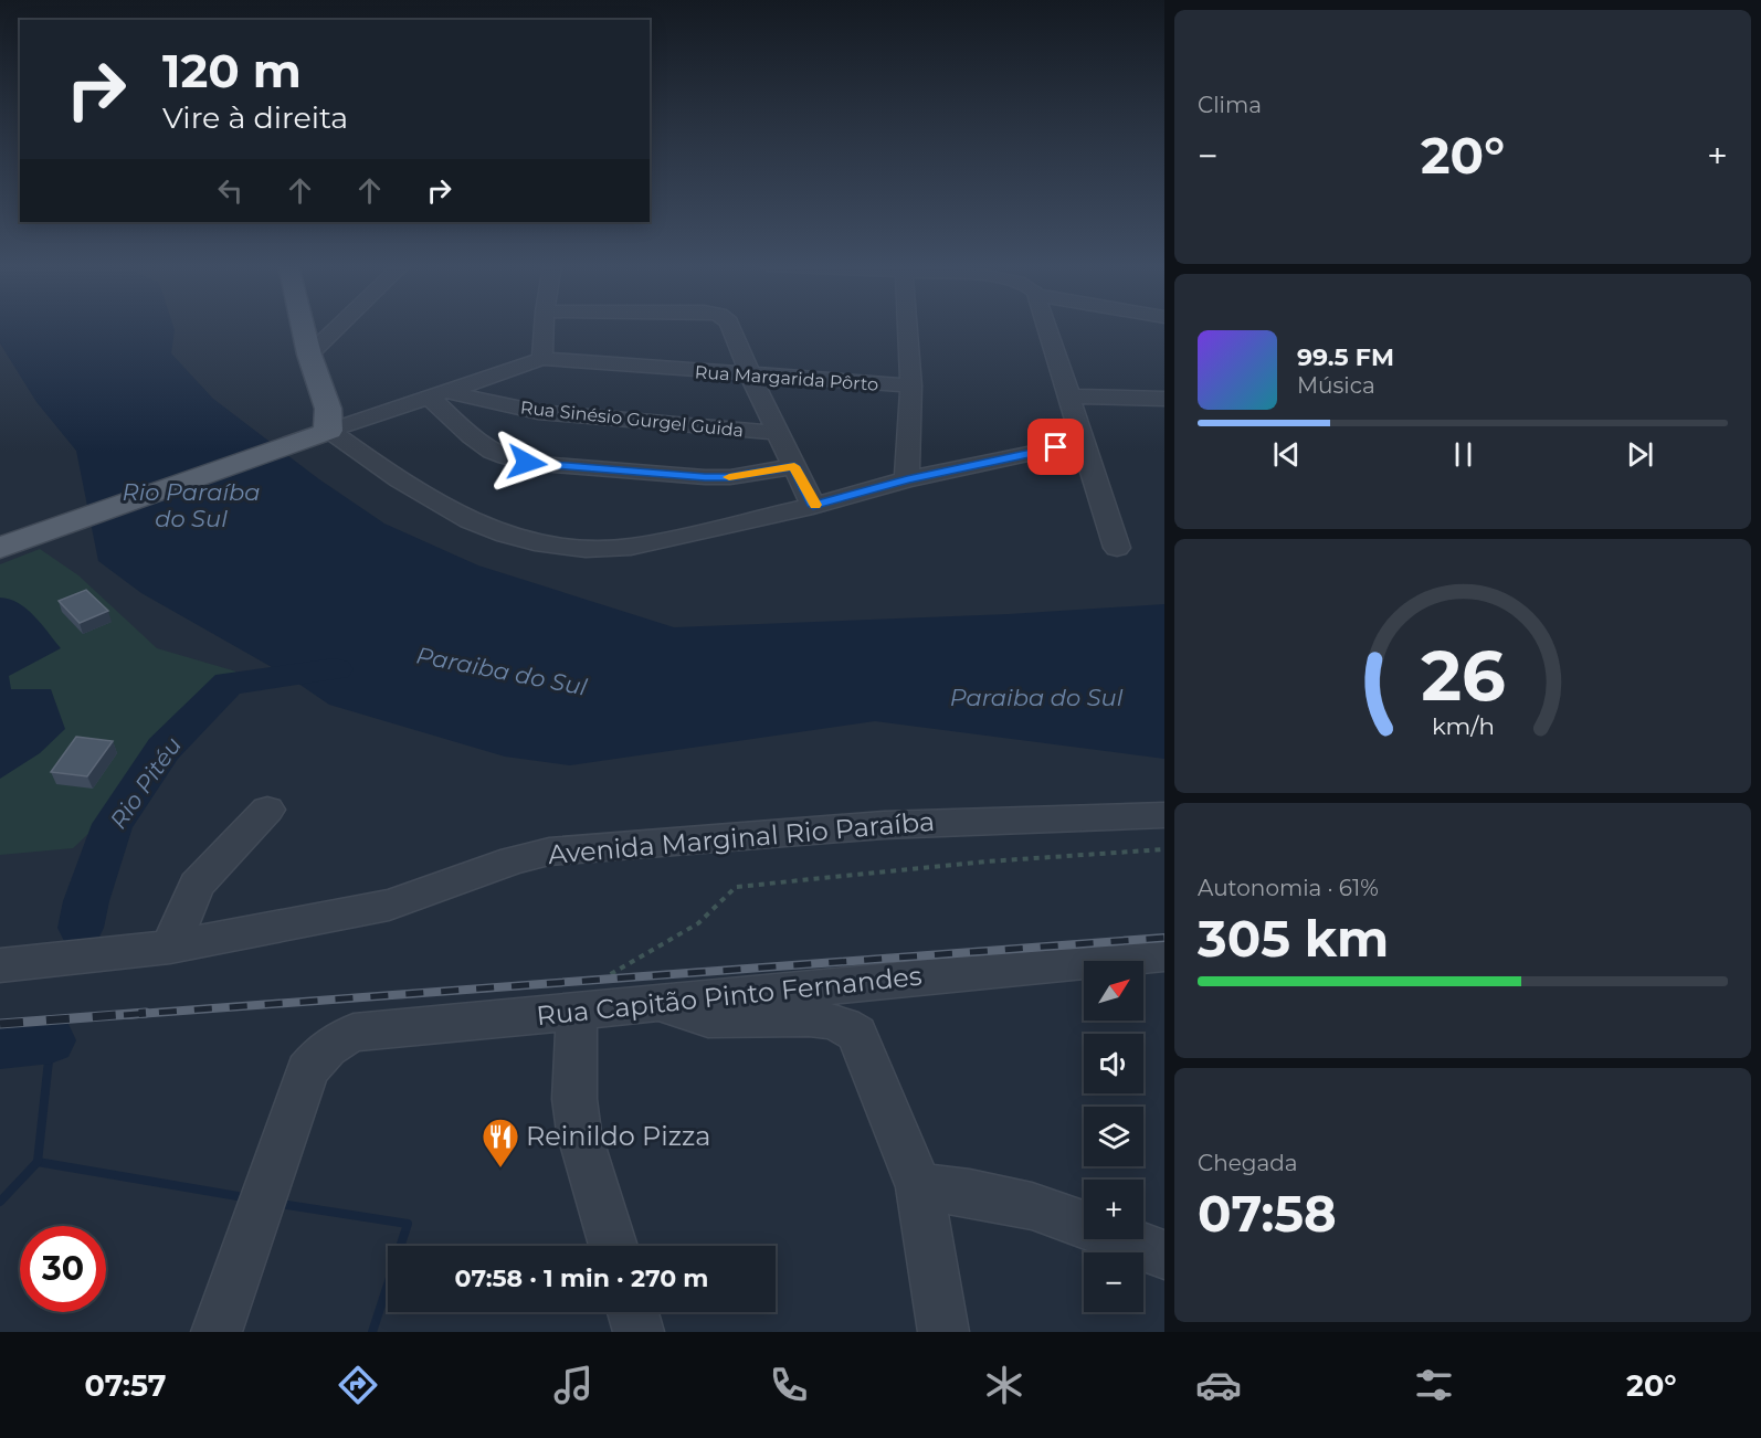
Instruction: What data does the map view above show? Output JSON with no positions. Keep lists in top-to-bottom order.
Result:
{
  "streets": {
    "street": [
      "Rua Margarida Pôrto",
      "Rua Sinésio Gurgel Guida",
      "Avenida Marginal Rio Paraíba",
      "Rua Capitão Pinto Fernandes"
    ]
  },
  "water": ["Rio Paraíba do Sul", "Paraiba do Sul", "Rio Pitéu"],
  "places": {
    "restaurant": ["Reinildo Pizza"]
  },
  "north": "top right",
  "page": {
    "tile": [
      "Clima",
      ["Autonomia · 61%", "305 km"],
      ["Chegada", "07:58"]
    ],
    "turn": ["120 m", "Vire à direita"],
    "heat": ["−", "20°", "+"],
    "song": ["99.5 FM", "Música"],
    "map_buttons": ["+", "−"],
    "limit": "30",
    "trip": "07:58 · 1 min · 270 m",
    "tabs": ["07:57", "20°"],
    "gauge": ["26", "km/h"]
  }
}
